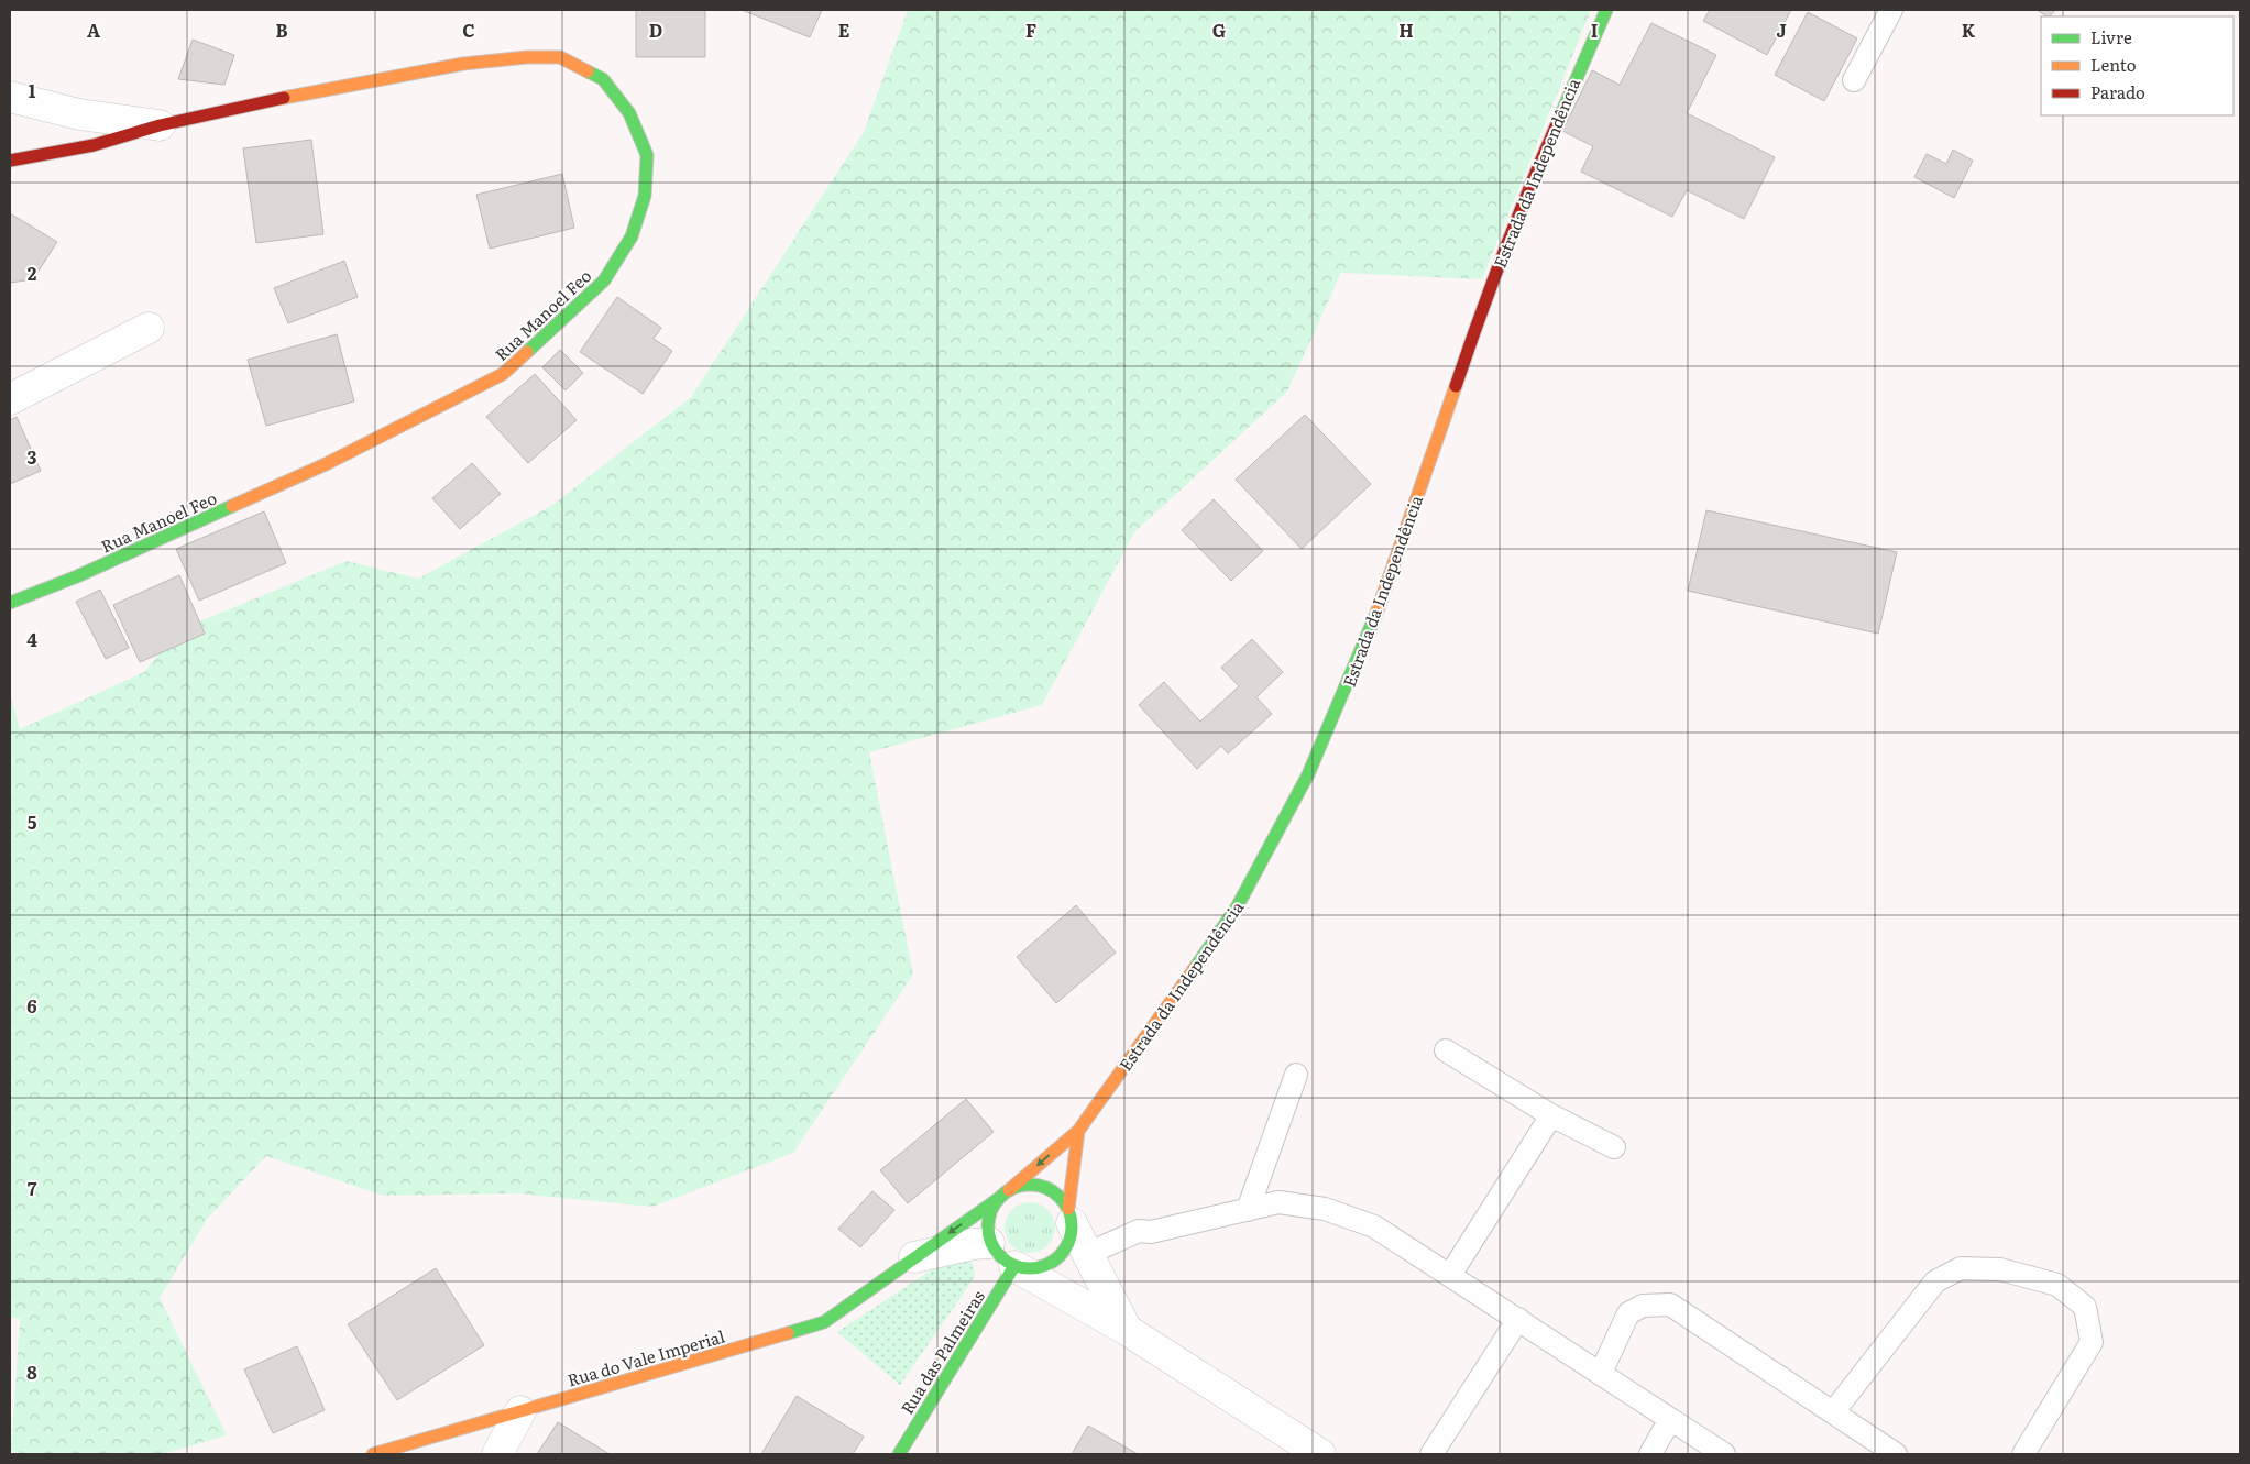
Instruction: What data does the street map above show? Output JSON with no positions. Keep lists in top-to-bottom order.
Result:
{
  "streets": {
    "street": [
      "Estrada da Independência",
      "Rua Manoel Feo",
      "Rua das Palmeiras",
      "Rua do Vale Imperial"
    ]
  },
  "crossings": [
    ["Estrada da Independência", "Rua das Palmeiras"],
    ["Estrada da Independência", "Rua do Vale Imperial"],
    ["Rua das Palmeiras", "Rua do Vale Imperial"]
  ],
  "legend": ["Livre", "Lento", "Parado"],
  "grid": {
    "columns": [
      "A",
      "B",
      "C",
      "D",
      "E",
      "F",
      "G",
      "H",
      "I",
      "J",
      "K"
    ],
    "rows": [
      "1",
      "2",
      "3",
      "4",
      "5",
      "6",
      "7",
      "8"
    ]
  }
}
